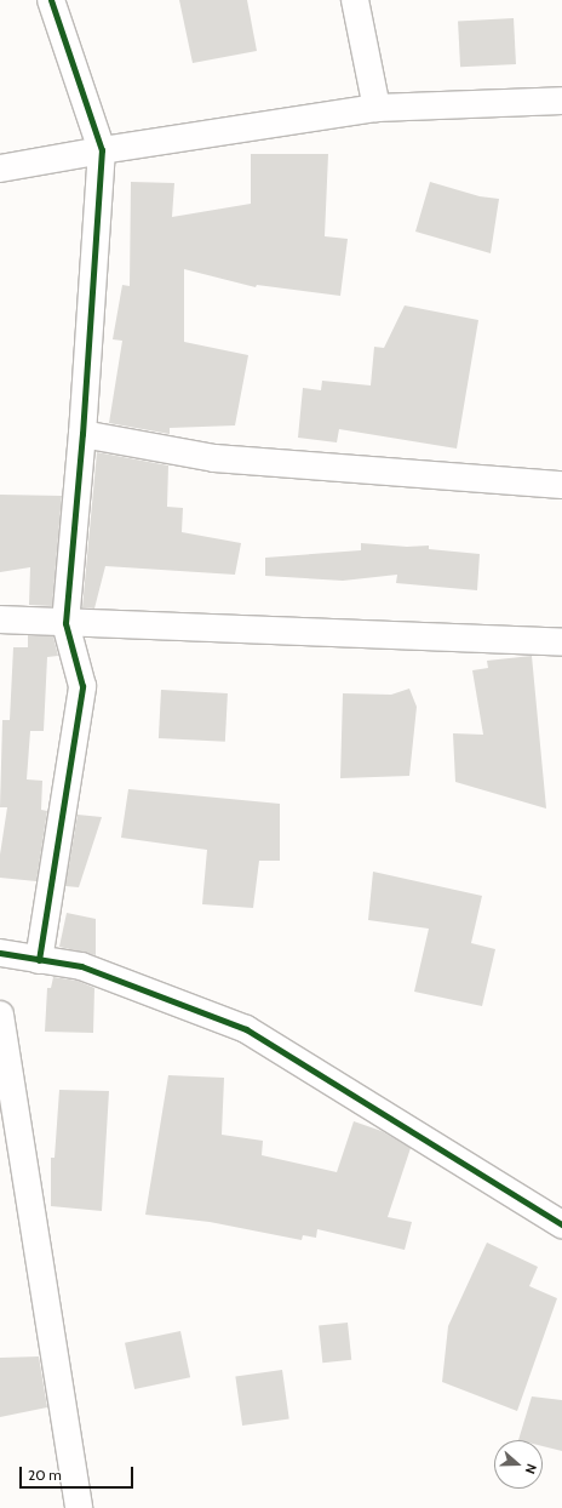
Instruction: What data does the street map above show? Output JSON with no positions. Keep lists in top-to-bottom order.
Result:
{
  "scale_bar": "20 m",
  "north": "right"
}
